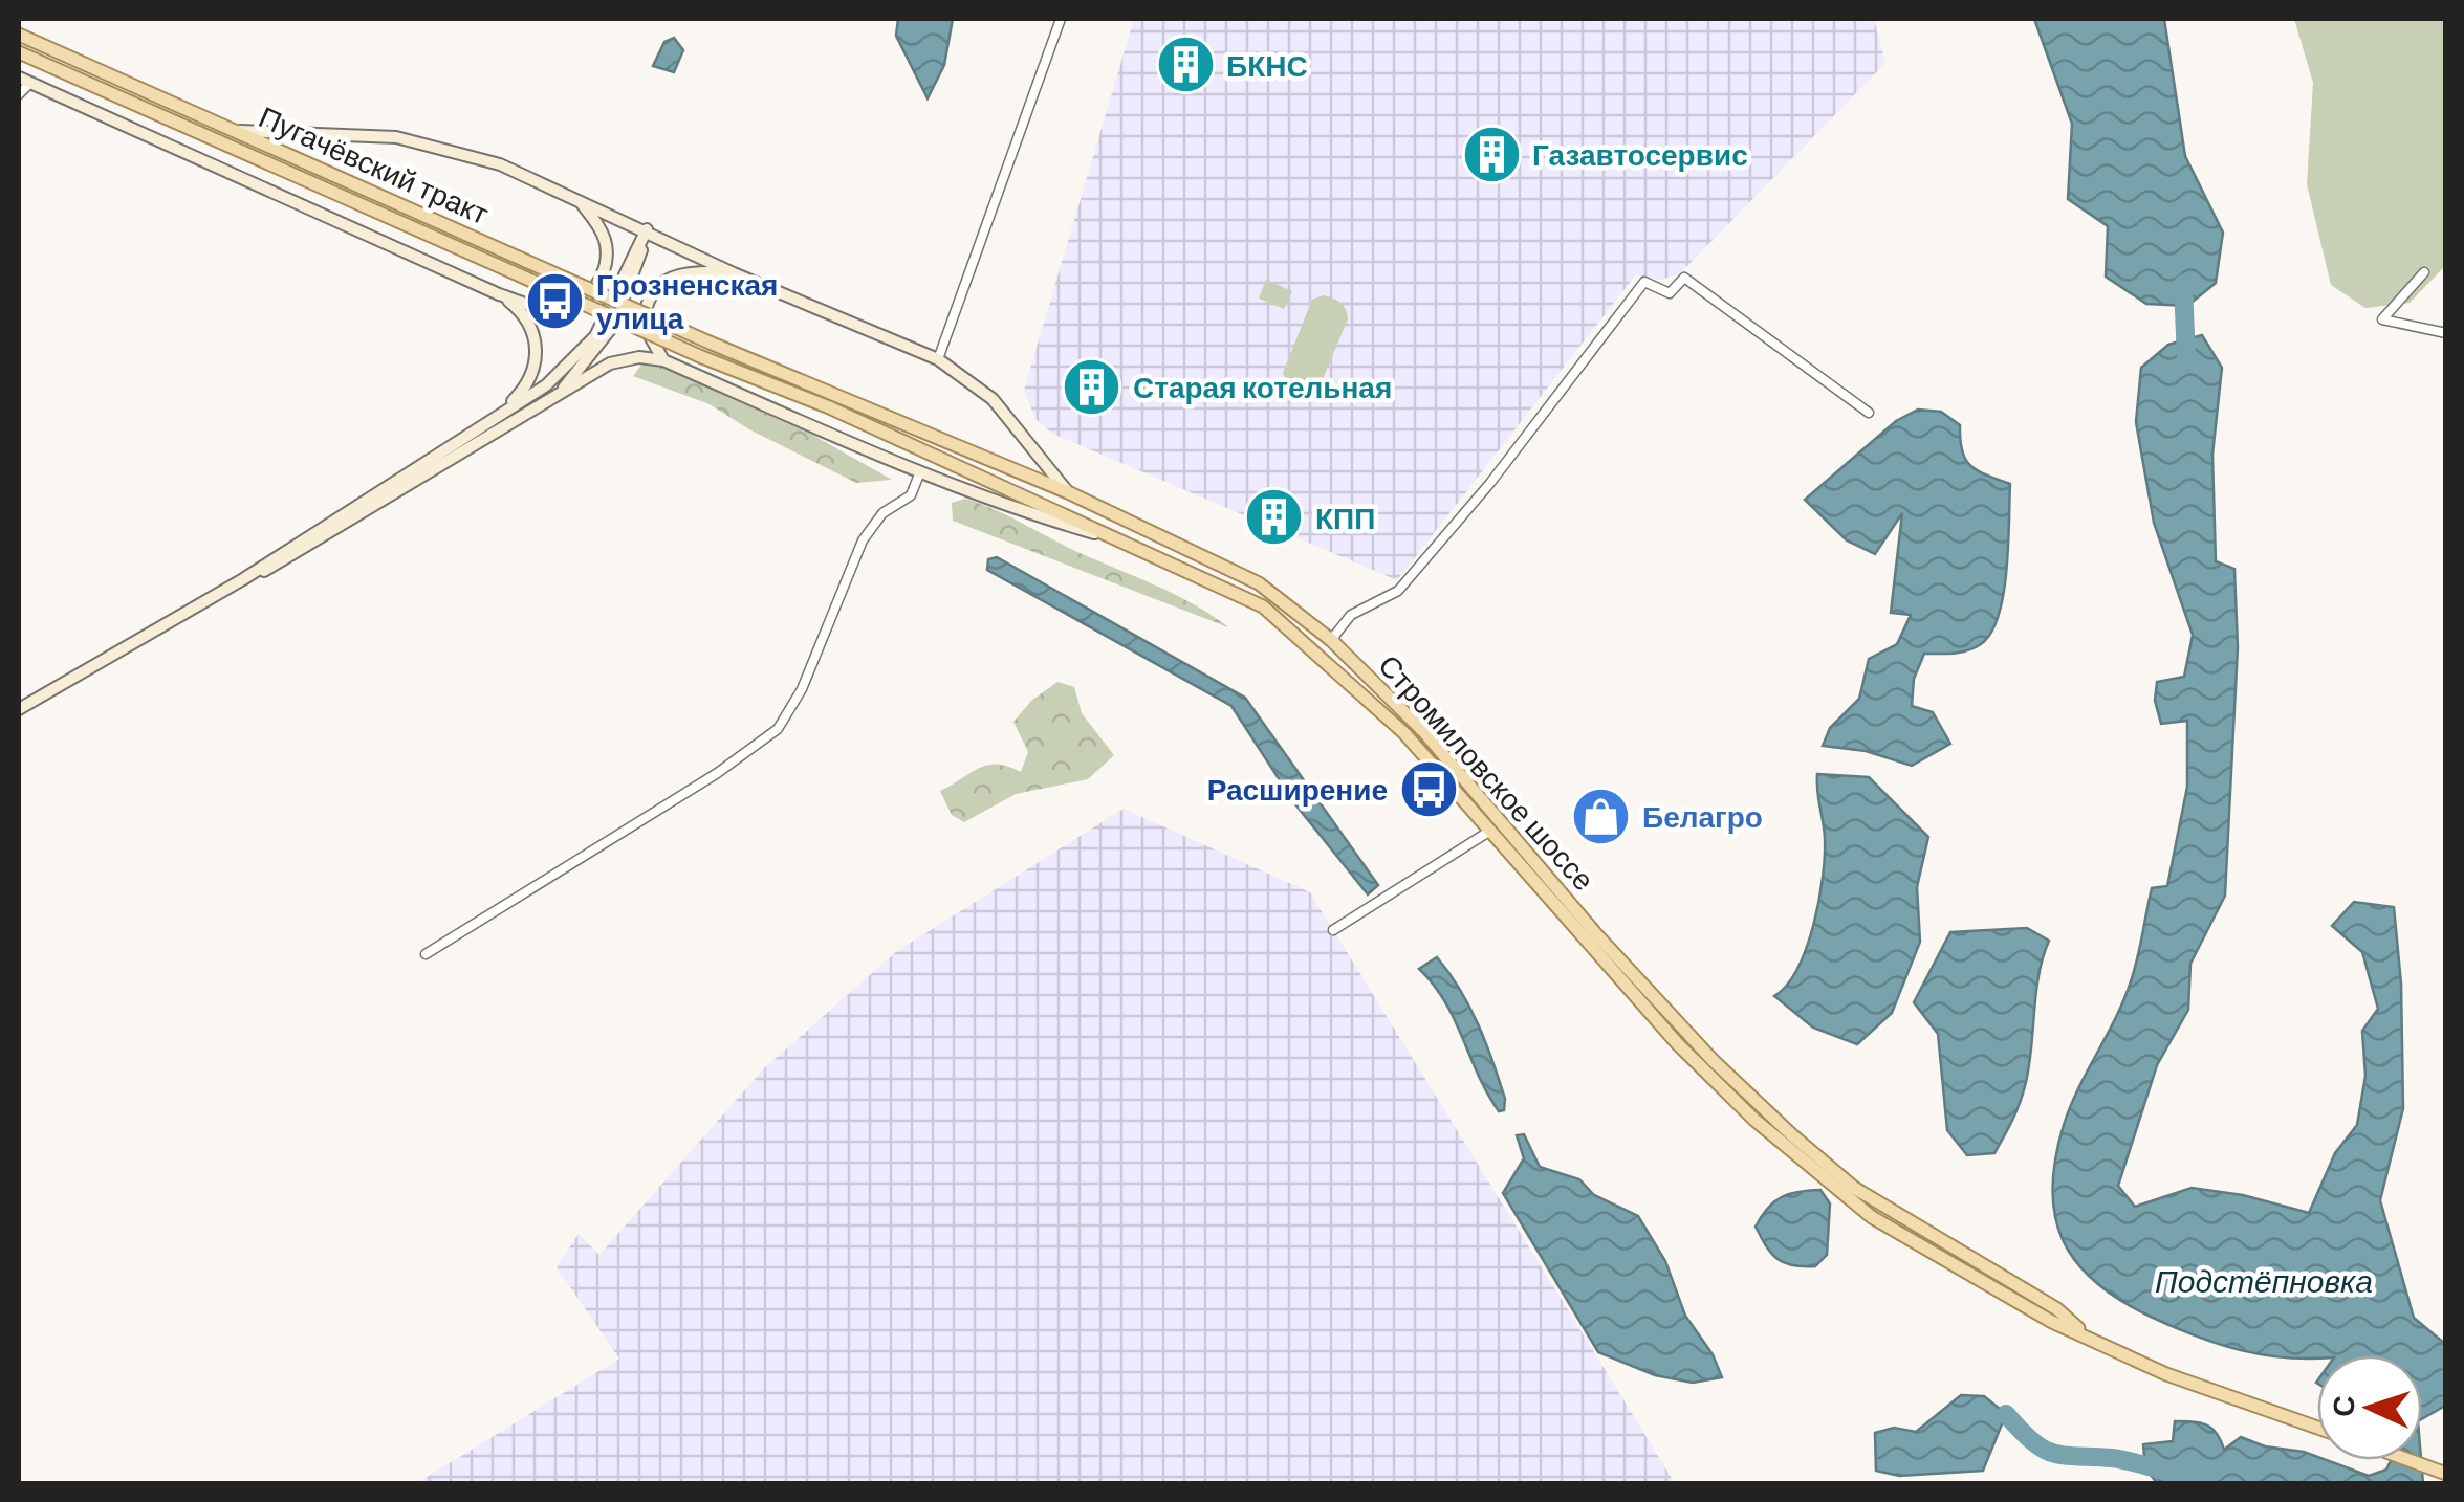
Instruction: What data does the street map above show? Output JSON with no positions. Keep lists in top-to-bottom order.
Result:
{
  "streets": {
    "main road": ["Пугачёвский тракт", "Стромиловское шоссе"]
  },
  "crossings": [
    ["Пугачёвский тракт", "Стромиловское шоссе"]
  ],
  "water": ["Подстёпновка"],
  "places": {
    "building": [
      "БКНС",
      "Газавтосервис",
      "Старая котельная",
      "КПП"
    ],
    "bus stop": ["Грозненская улица", "Расширение"],
    "shop": ["Белагро"]
  },
  "north": "left"
}
